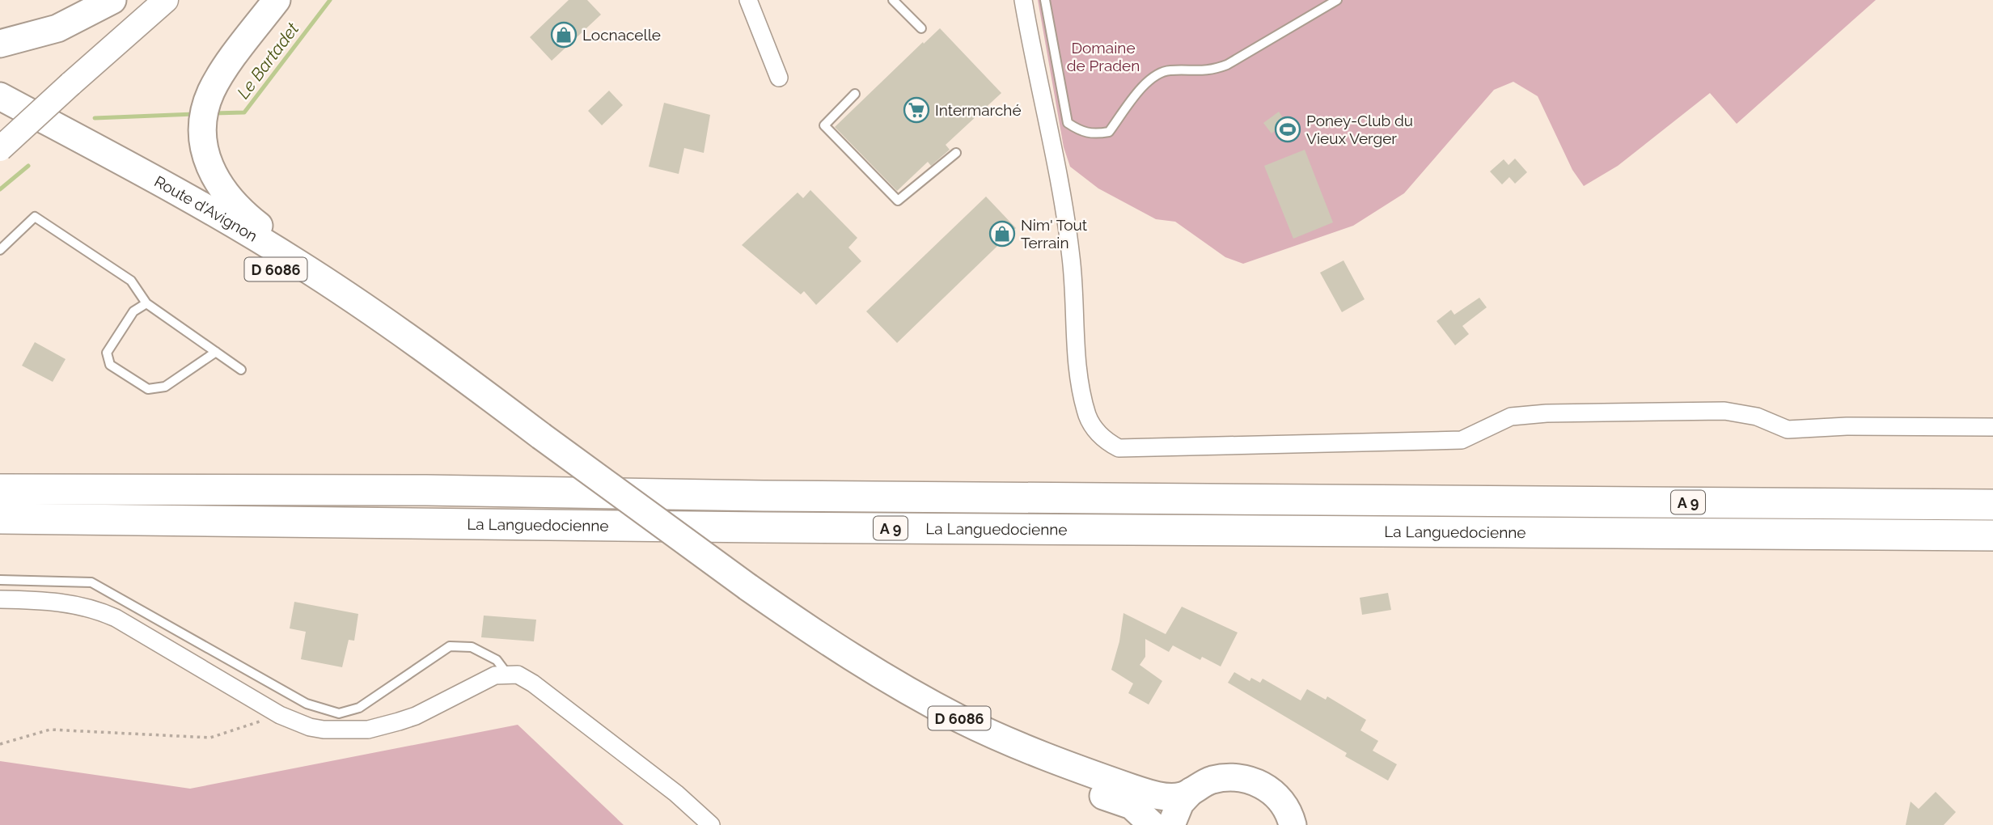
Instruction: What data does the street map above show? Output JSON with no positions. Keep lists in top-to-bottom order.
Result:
{
  "streets": {
    "highway": ["A 9", "La Languedocienne"],
    "main road": ["Route d'Avignon", "D 6086"]
  },
  "crossings": [
    ["Route d'Avignon", "D 6086"]
  ],
  "water": ["Le Bartadet"],
  "parks": ["Domaine de Praden"],
  "places": {
    "shop": ["Locnacelle", "Nim' Tout Terrain"],
    "supermarket": ["Intermarché"],
    "sports": ["Poney-Club du Vieux Verger"]
  }
}
